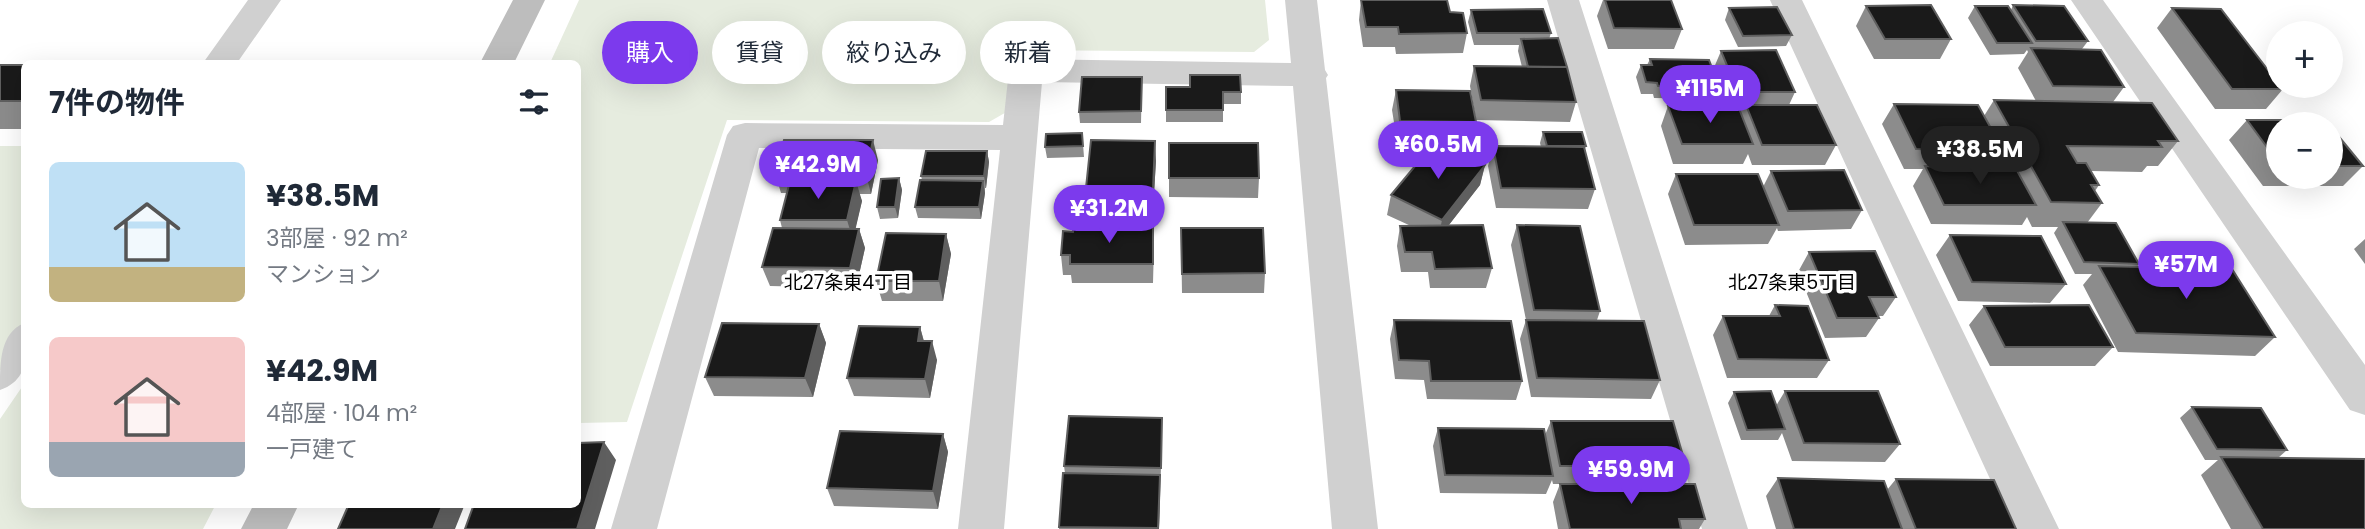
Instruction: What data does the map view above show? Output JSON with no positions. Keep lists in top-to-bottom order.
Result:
{
  "districts": ["北27条東4丁目", "北27条東5丁目"],
  "page": {
    "map_buttons": ["+", "−"],
    "chip": [
      "購入",
      "賃貸",
      "絞り込み",
      "新着"
    ],
    "heading": "7件の物件",
    "price": [
      "¥115M",
      "¥60.5M",
      "¥38.5M",
      "¥42.9M",
      "¥31.2M",
      "¥57M",
      "¥59.9M"
    ],
    "list": [
      {
        "name": "¥38.5M",
        "note": "3部屋 · 92 m² · マンション"
      },
      {
        "name": "¥42.9M",
        "note": "4部屋 · 104 m² · 一戸建て"
      }
    ]
  }
}
